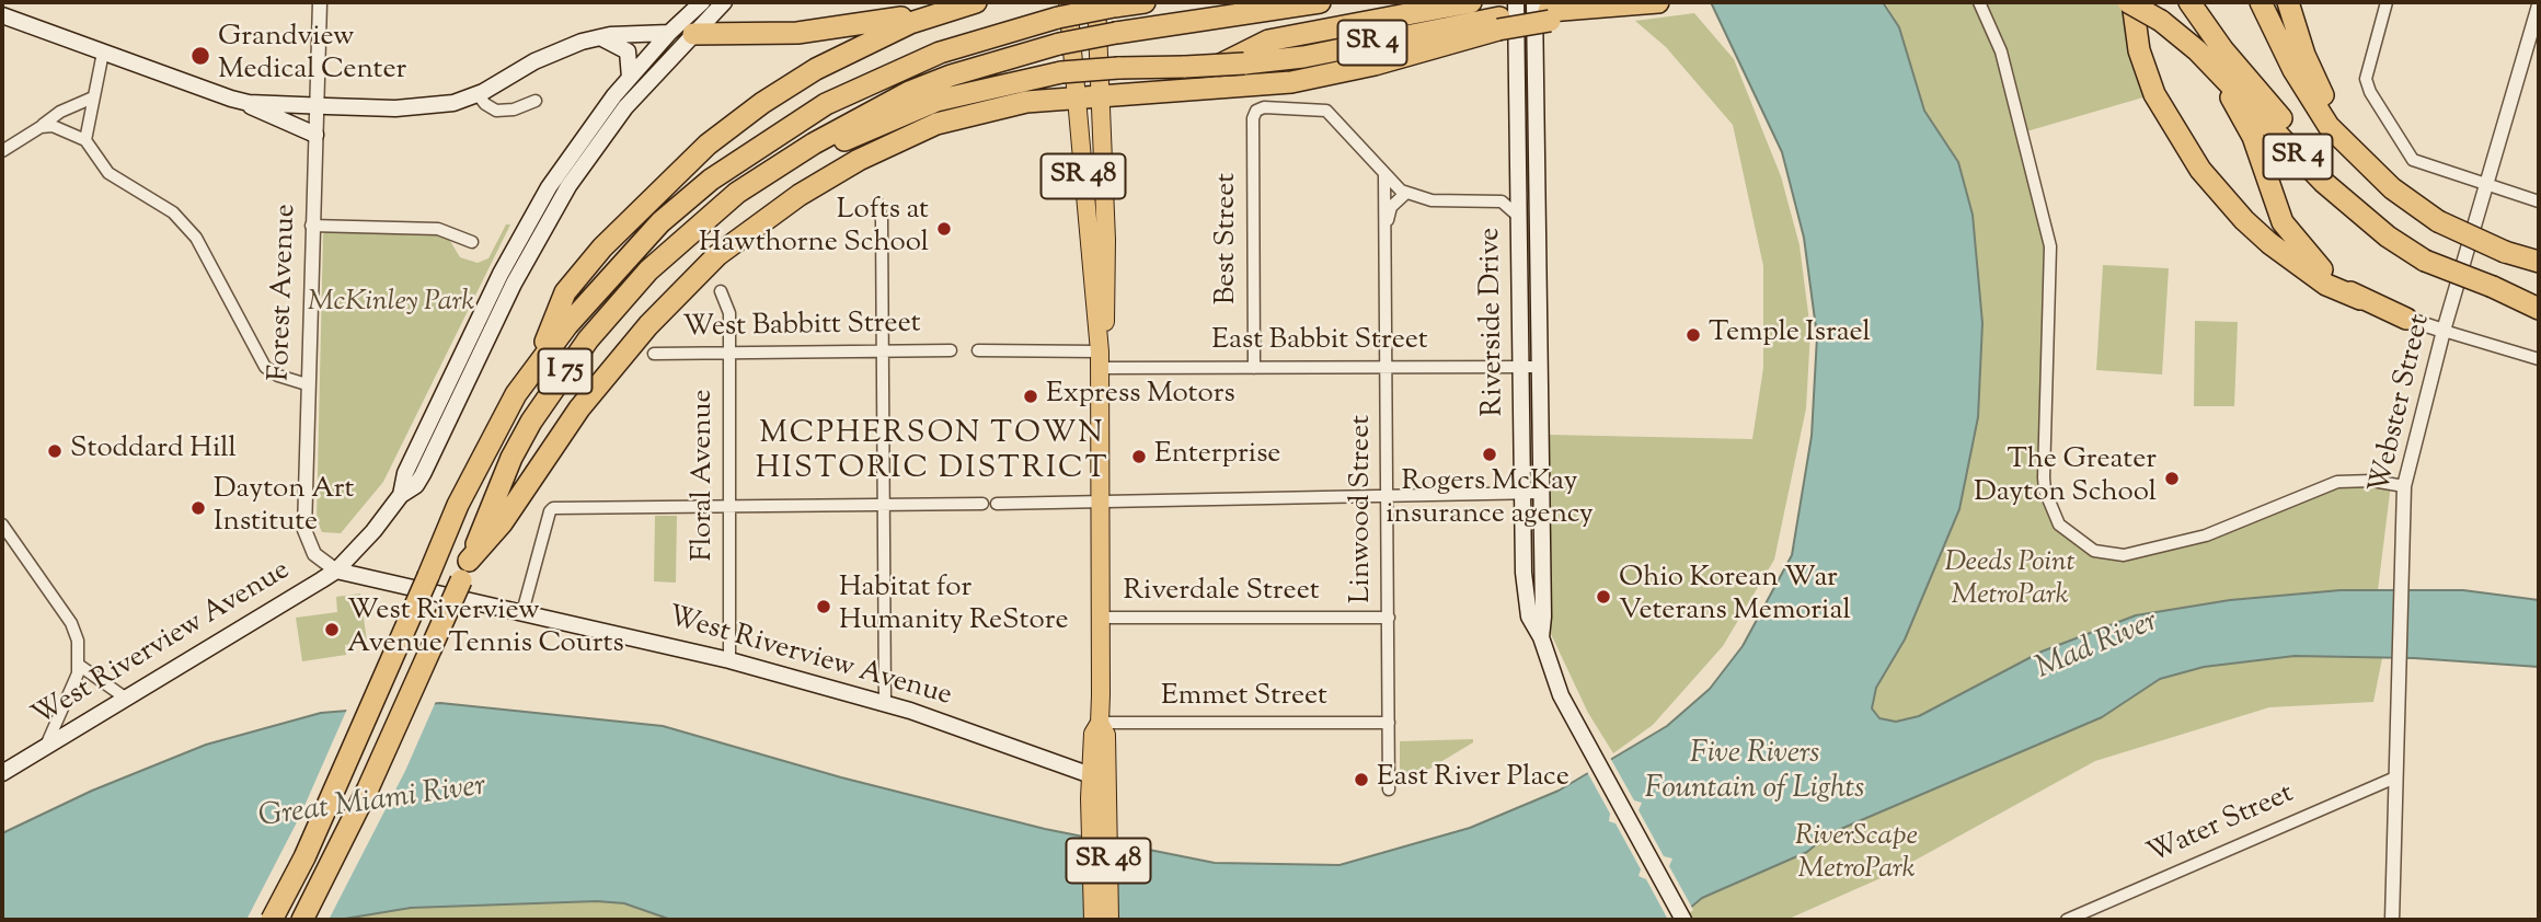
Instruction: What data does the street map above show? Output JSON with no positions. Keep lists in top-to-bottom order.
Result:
{
  "streets": {
    "highway": ["SR 4", "I 75"],
    "main road": ["SR 48", "Riverside Drive", "West Riverview Avenue"],
    "street": [
      "Best Street",
      "Forest Avenue",
      "West Babbitt Street",
      "East Babbit Street",
      "Webster Street",
      "Floral Avenue",
      "Linwood Street",
      "Riverdale Street",
      "Emmet Street",
      "Water Street"
    ]
  },
  "crossings": [
    ["SR 4", "I 75"],
    ["SR 48", "East Babbit Street"],
    ["SR 48", "I 75"],
    ["SR 48", "Riverdale Street"],
    ["SR 48", "West Riverview Avenue"],
    ["SR 48", "Emmet Street"],
    ["Best Street", "East Babbit Street"],
    ["Best Street", "Linwood Street"],
    ["Forest Avenue", "West Riverview Avenue"],
    ["Riverside Drive", "East Babbit Street"],
    ["West Babbitt Street", "Floral Avenue"],
    ["East Babbit Street", "Linwood Street"],
    ["Webster Street", "Water Street"],
    ["Floral Avenue", "West Riverview Avenue"],
    ["Linwood Street", "Riverdale Street"],
    ["Linwood Street", "Emmet Street"]
  ],
  "districts": ["MCPHERSON TOWN HISTORIC DISTRICT"],
  "water": ["Mad River", "Five Rivers Fountain of Lights", "Great Miami River"],
  "parks": ["McKinley Park", "Deeds Point MetroPark", "RiverScape MetroPark"],
  "places": [
    "Grandview Medical Center",
    "Lofts at Hawthorne School",
    "Temple Israel",
    "Express Motors",
    "Stoddard Hill",
    "Rogers McKay insurance agency",
    "Enterprise",
    "The Greater Dayton School",
    "Dayton Art Institute",
    "Ohio Korean War Veterans Memorial",
    "Habitat for Humanity ReStore",
    "West Riverview Avenue Tennis Courts",
    "East River Place"
  ]
}
